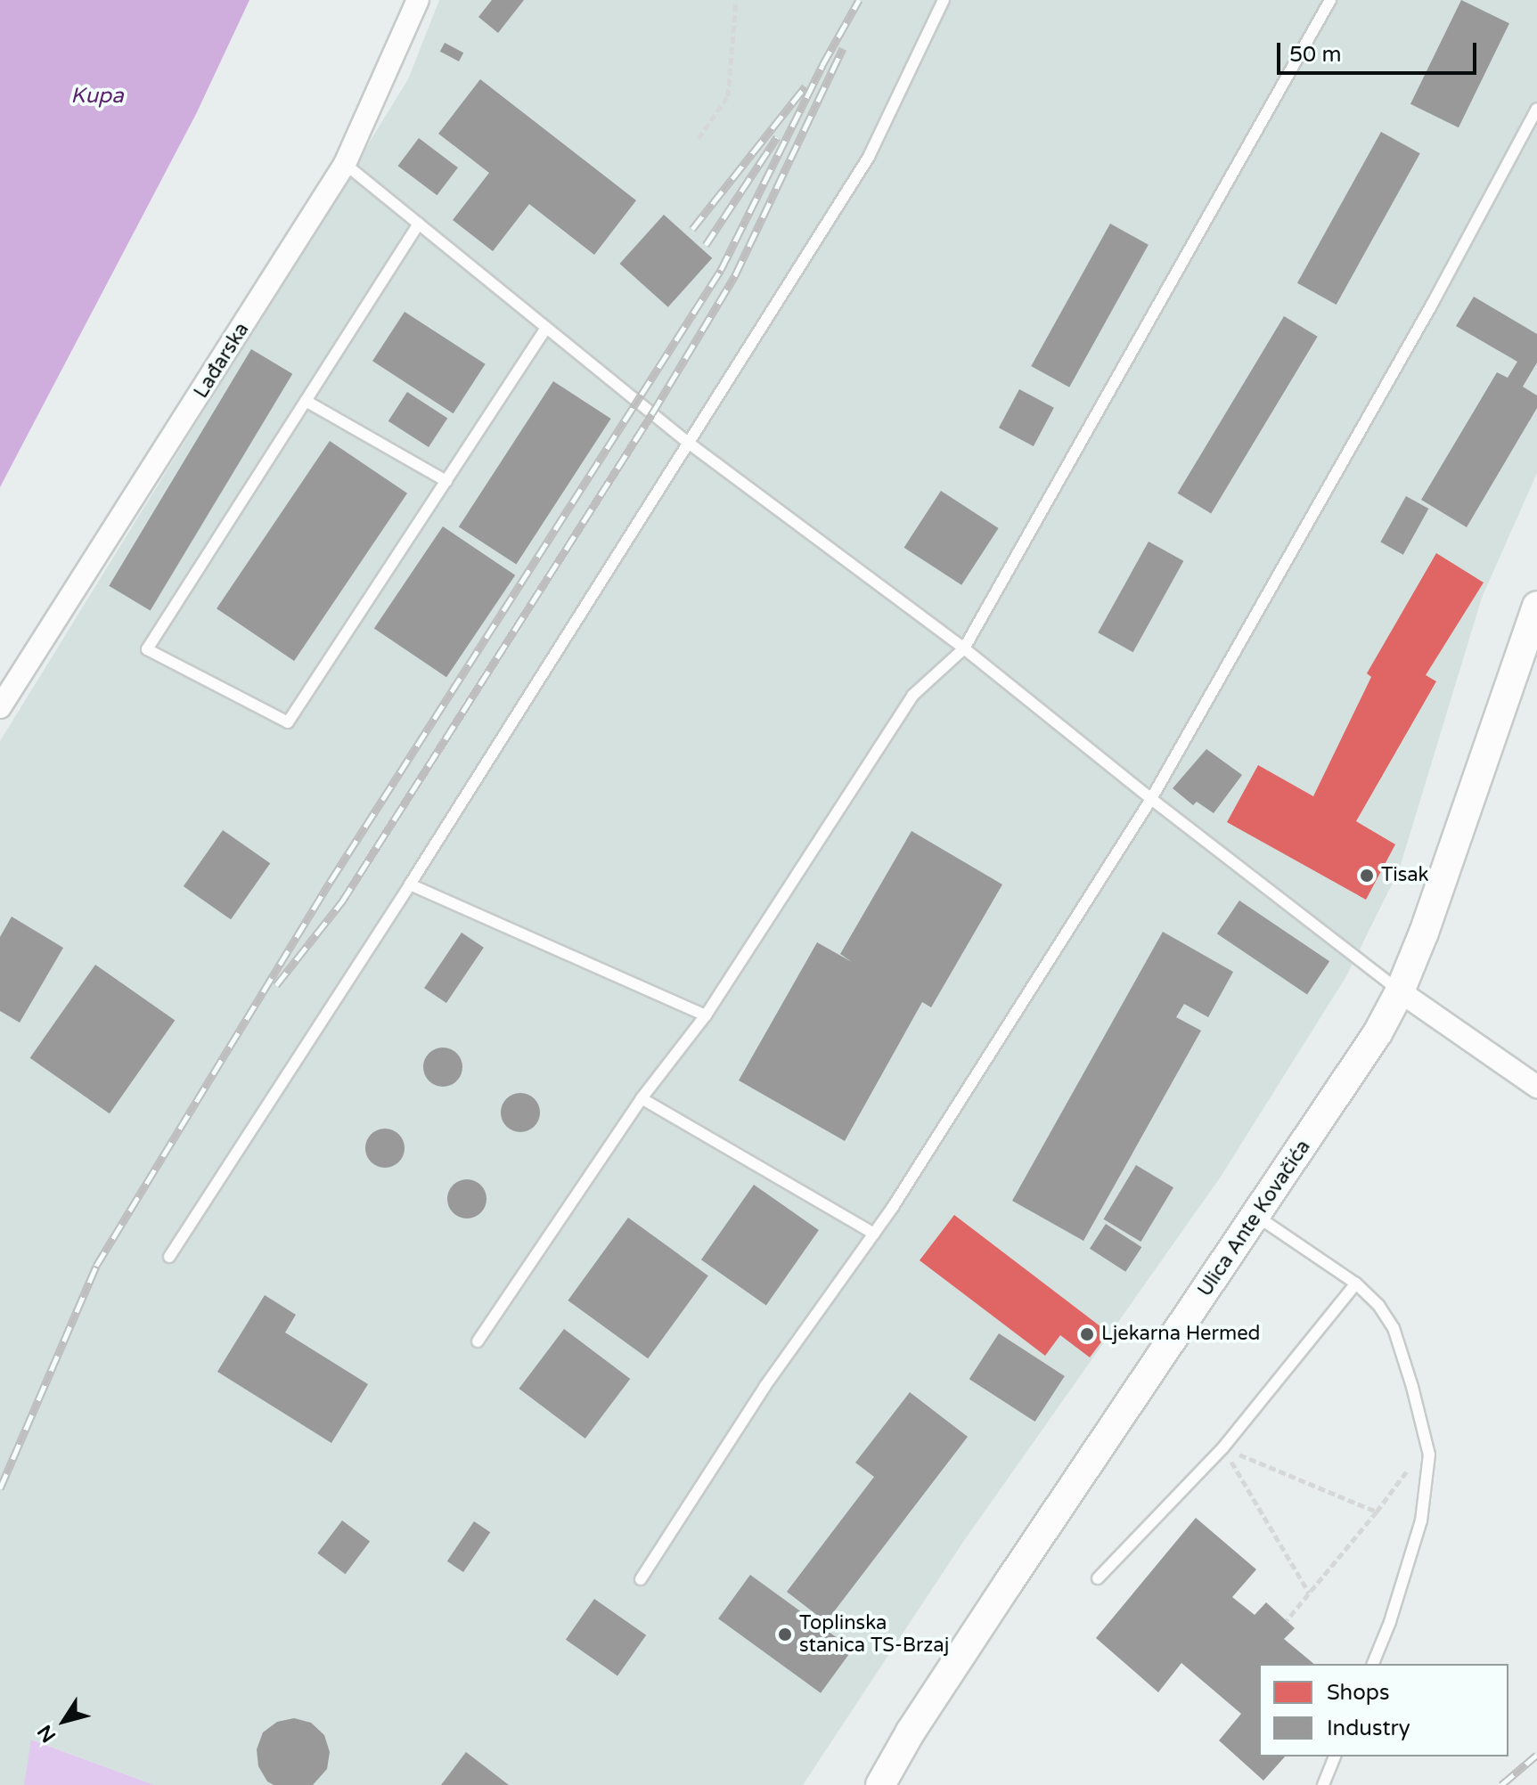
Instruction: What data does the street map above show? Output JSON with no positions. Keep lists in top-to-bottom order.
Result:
{
  "streets": {
    "main road": ["Ulica Ante Kovačića"],
    "street": ["Lađarska"]
  },
  "water": ["Kupa"],
  "places": ["Tisak", "Ljekarna Hermed", "Toplinska stanica TS-Brzaj"],
  "legend": ["Shops", "Industry"],
  "scale_bar": "50 m",
  "north": "bottom left"
}
